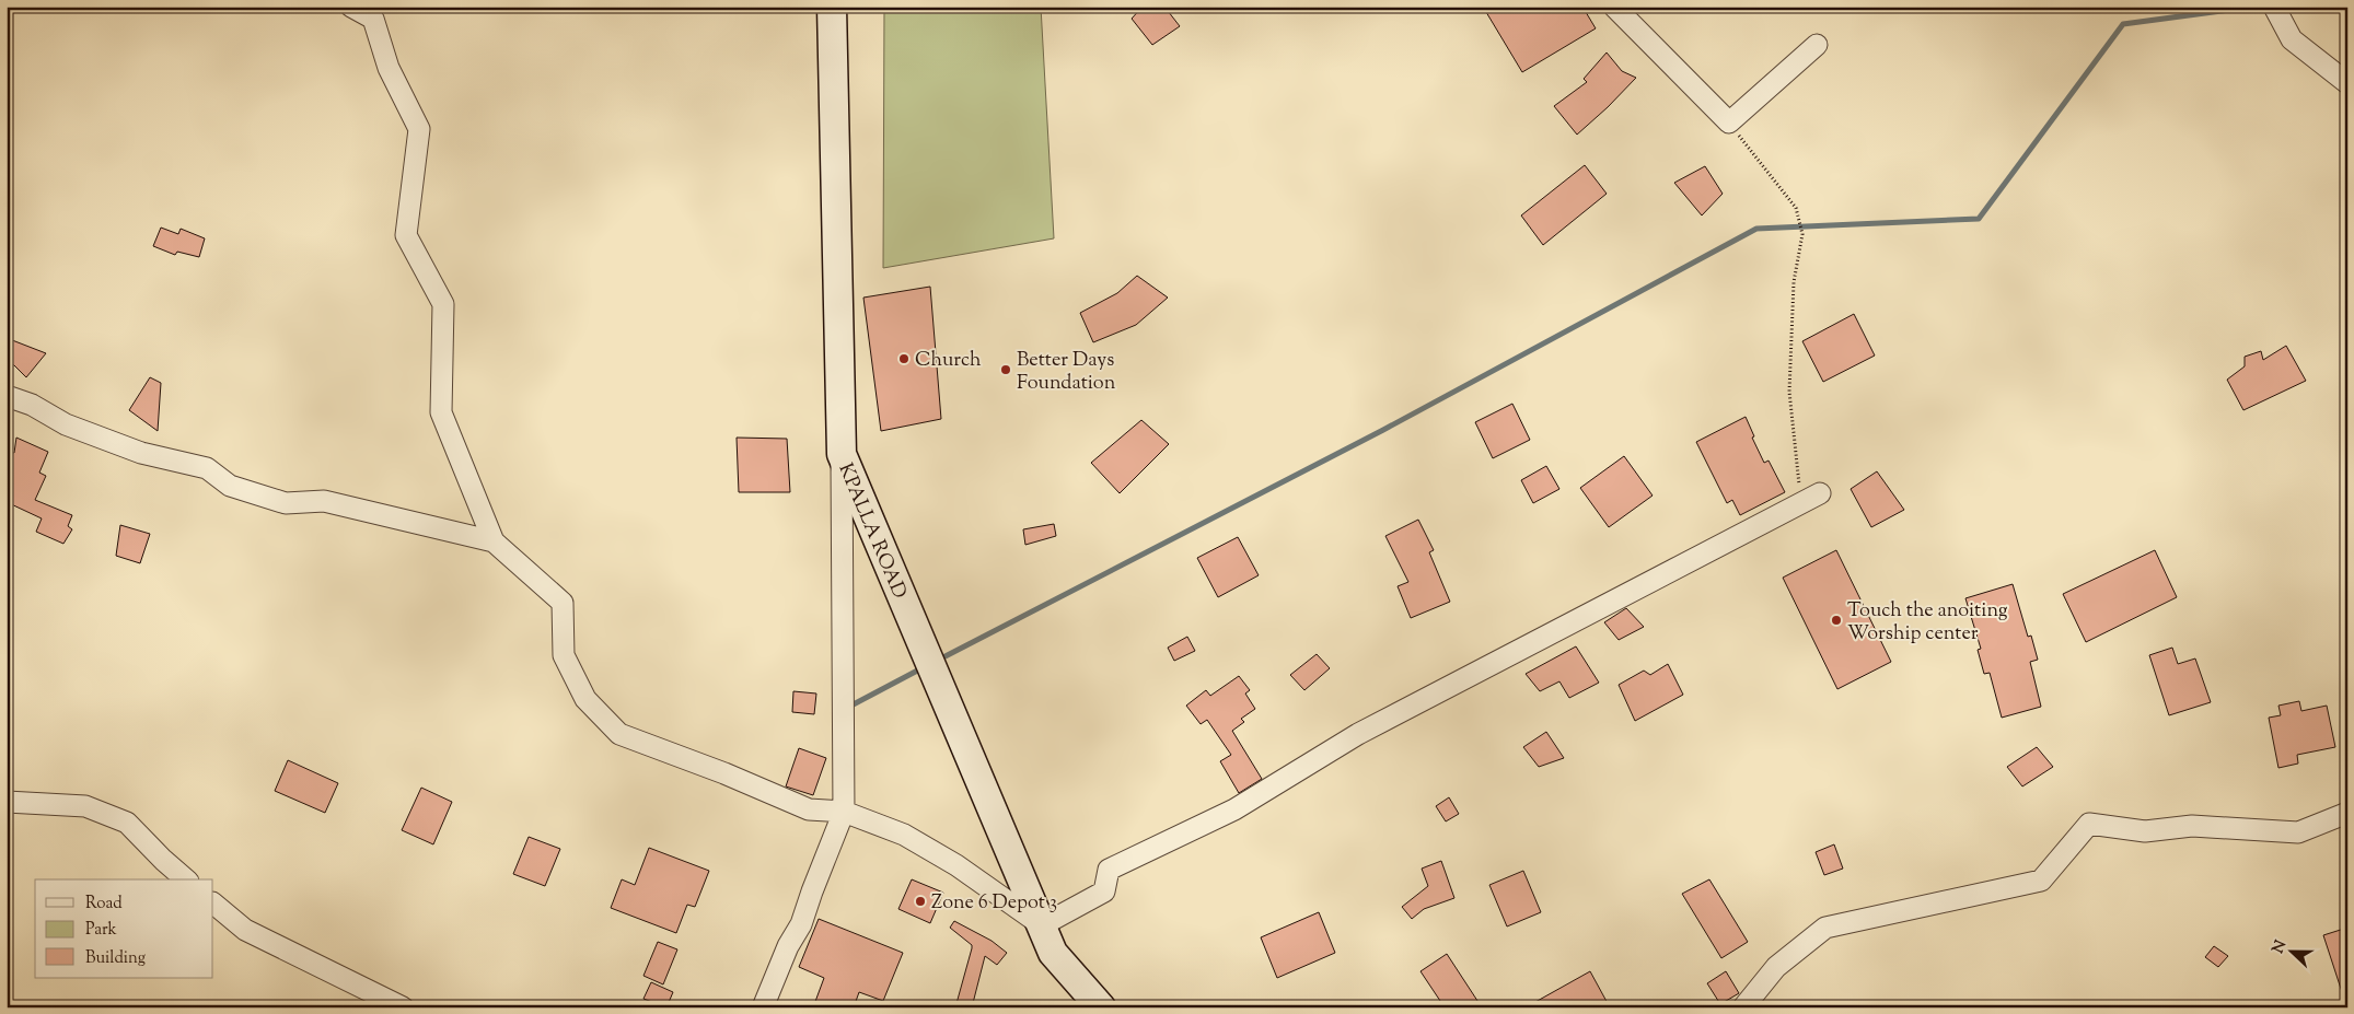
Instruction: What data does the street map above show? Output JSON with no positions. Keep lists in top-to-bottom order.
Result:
{
  "streets": {
    "street": ["KPALLA ROAD"]
  },
  "places": [
    "Church",
    "Better Days Foundation",
    "Touch the anoiting Worship center",
    "Zone 6 Depot 3"
  ],
  "legend": ["Road", "Park", "Building"],
  "north": "left"
}
